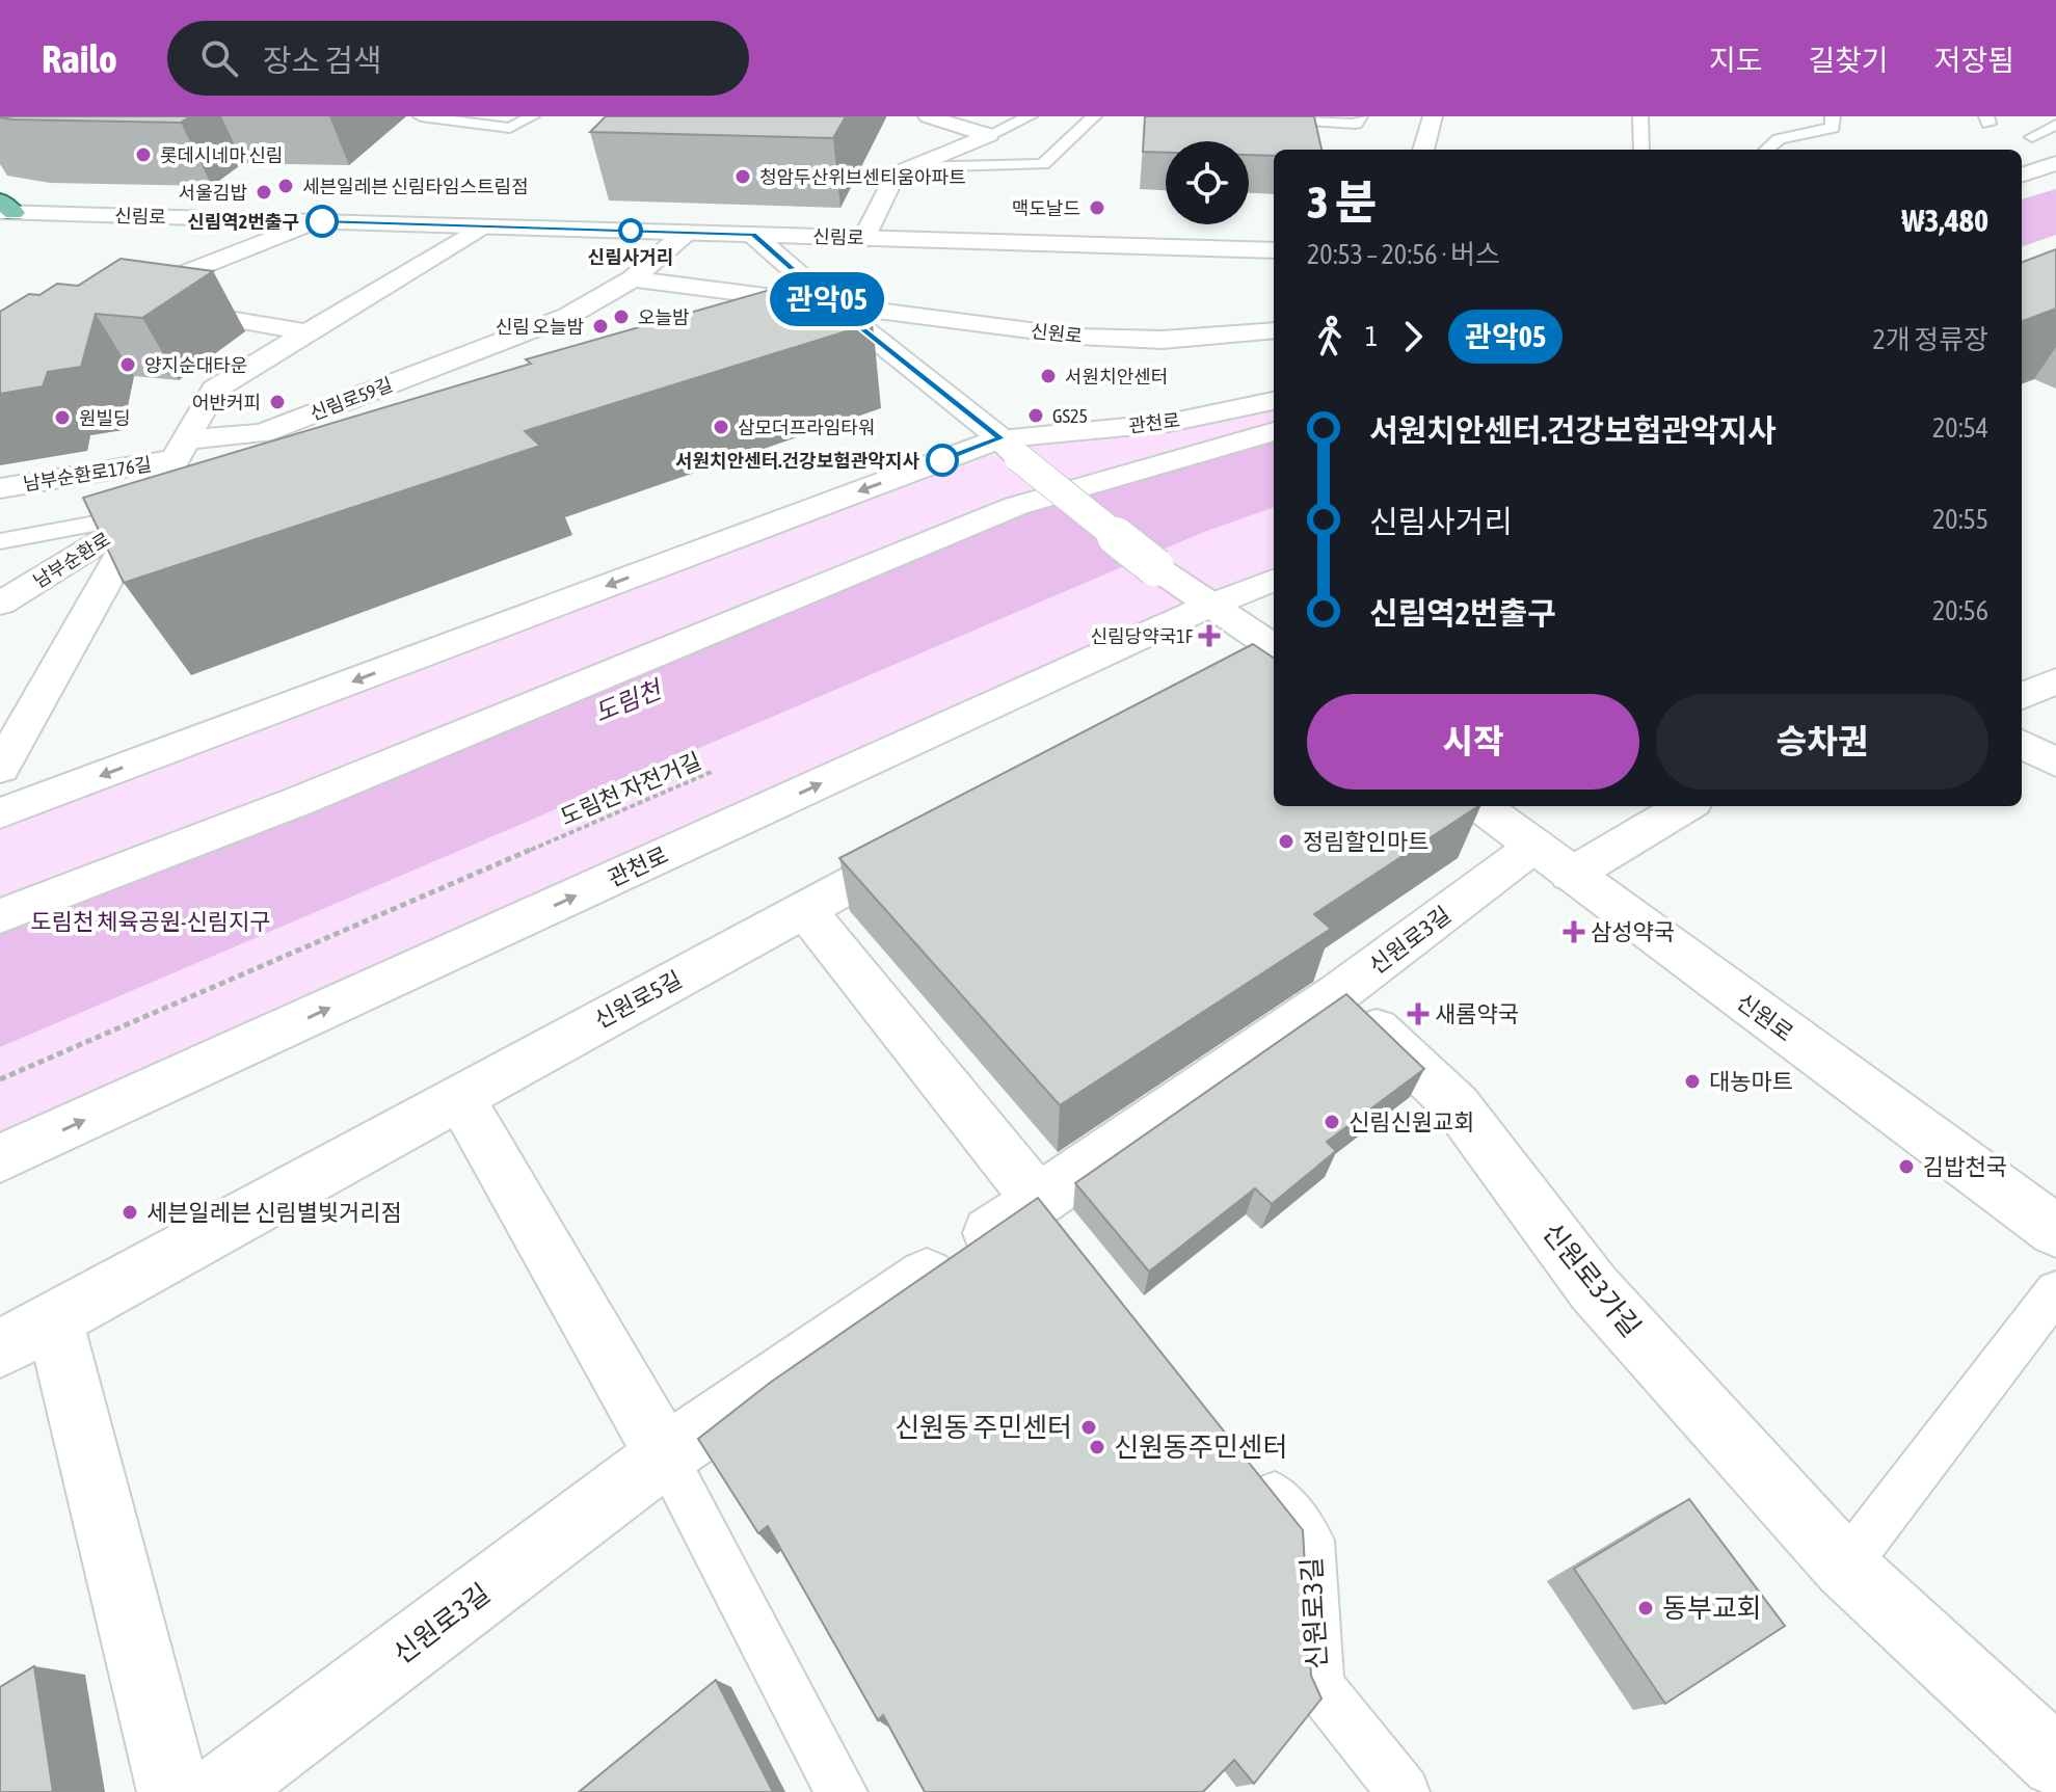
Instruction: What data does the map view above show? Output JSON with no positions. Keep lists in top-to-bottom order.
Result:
{
  "streets": {
    "street": [
      "신림로",
      "신원로",
      "신림로59길",
      "관천로",
      "남부순환로176길",
      "남부순환로",
      "신원로3길",
      "신원로5길",
      "신원로3가길"
    ],
    "path": ["도림천 자전거길"]
  },
  "crossings": [
    ["신림로", "신림로59길"],
    ["신원로", "신원로3길"],
    ["신림로59길", "남부순환로176길"],
    ["신원로3길", "신원로3가길"]
  ],
  "water": ["도림천"],
  "parks": ["도림천 체육공원-신림지구"],
  "places": {
    "other": [
      "롯데시네마 신림",
      "청암두산위브센티움아파트",
      "세븐일레븐 신림타임스트림점",
      "서울김밥",
      "맥도날드",
      "신림역2번출구",
      "신림사거리",
      "오늘밤",
      "신림 오늘밤",
      "양지순대타운",
      "서원치안센터",
      "어반커피",
      "GS25",
      "원빌딩",
      "삼모더프라임타워",
      "서원치안센터.건강보험관악지사",
      "정림할인마트",
      "대농마트",
      "신림신원교회",
      "김밥천국",
      "세븐일레븐 신림별빛거리점",
      "신원동 주민센터",
      "신원동주민센터",
      "동부교회"
    ],
    "health": ["신림당약국1F", "삼성약국", "새롬약국"]
  },
  "lines": ["bus line 관악05"],
  "page": {
    "header": "Railo",
    "search": "장소 검색",
    "nav": ["지도", "길찾기", "저장됨"],
    "on_map": "관악05",
    "heading": ["3 분", "20:53 – 20:56 · 버스", "₩3,480"],
    "legs": ["1", "관악05", "2개 정류장"],
    "list": [
      {
        "name": "서원치안센터.건강보험관악지사",
        "value": "20:54"
      },
      {
        "name": "신림사거리",
        "value": "20:55"
      },
      {
        "name": "신림역2번출구",
        "value": "20:56"
      }
    ],
    "buttons": ["시작", "승차권"]
  }
}
